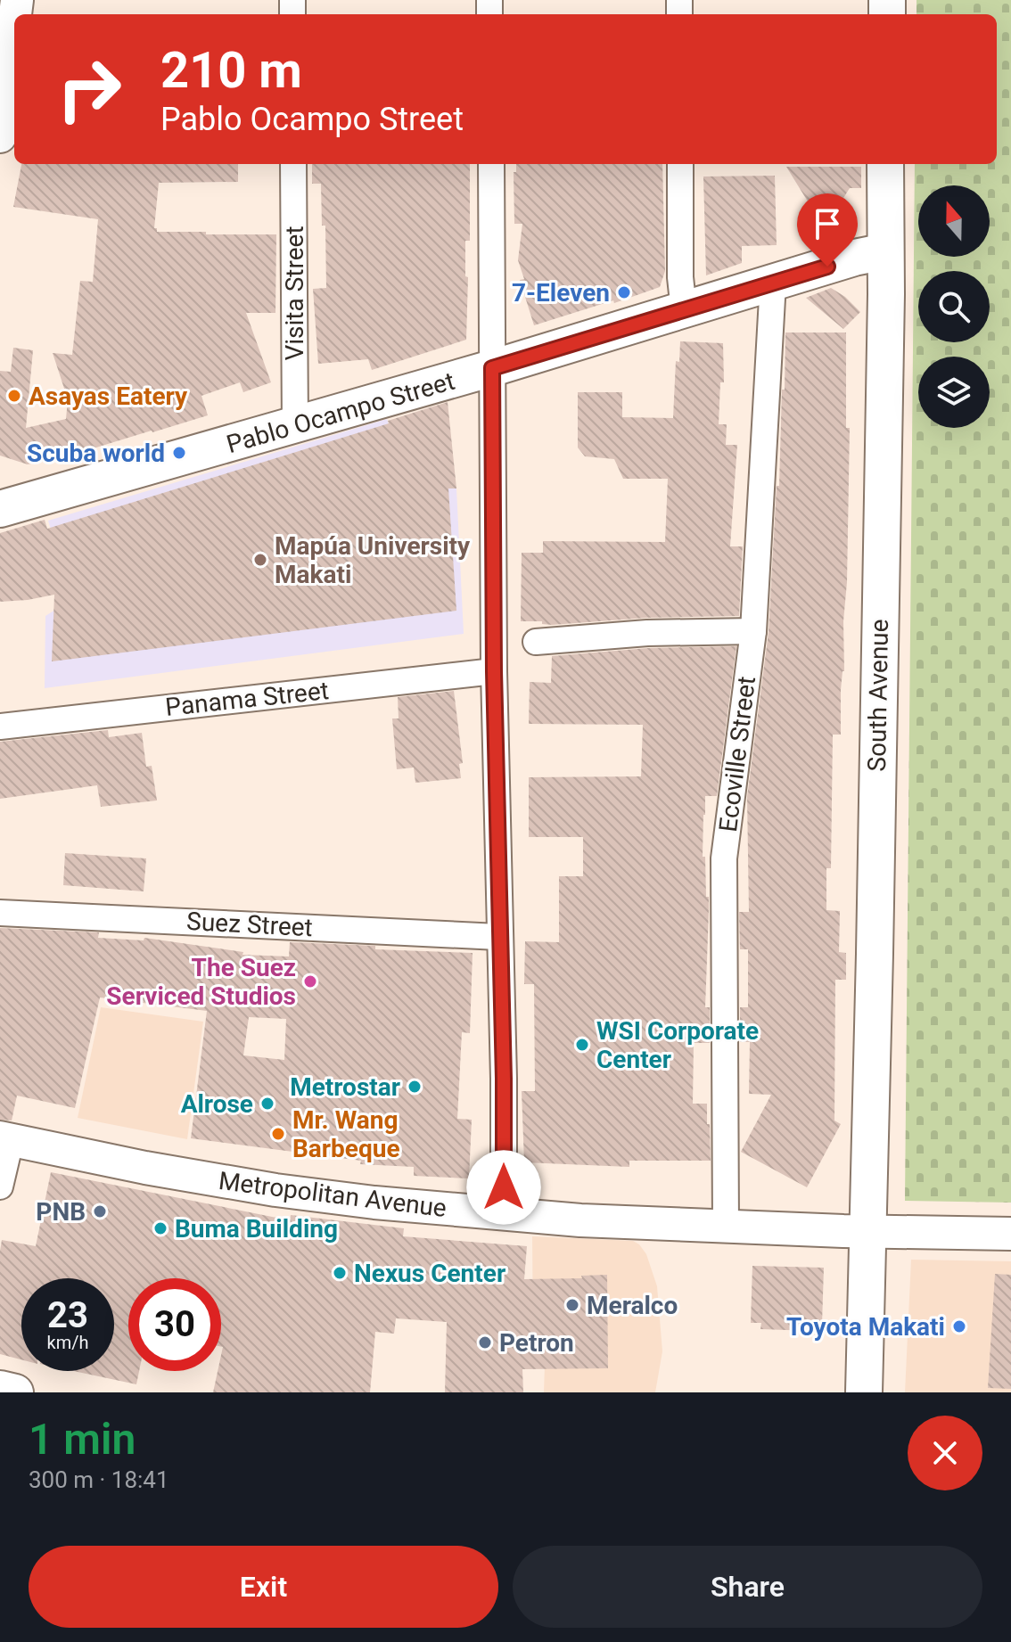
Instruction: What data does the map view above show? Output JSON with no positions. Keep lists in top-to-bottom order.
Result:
{
  "streets": {
    "main road": ["Pablo Ocampo Street", "South Avenue"],
    "street": [
      "Visita Street",
      "Panama Street",
      "Ecoville Street",
      "Suez Street",
      "Metropolitan Avenue"
    ]
  },
  "crossings": [
    ["Visita Street", "Pablo Ocampo Street"],
    ["Pablo Ocampo Street", "South Avenue"],
    ["Pablo Ocampo Street", "Ecoville Street"],
    ["South Avenue", "Metropolitan Avenue"],
    ["Ecoville Street", "Metropolitan Avenue"]
  ],
  "places": [
    "7-Eleven",
    "Asayas Eatery",
    "Scuba world",
    "Mapúa University Makati",
    "The Suez Serviced Studios",
    "WSI Corporate Center",
    "Metrostar",
    "Alrose",
    "Mr. Wang Barbeque",
    "PNB",
    "Buma Building",
    "Nexus Center",
    "Meralco",
    "Toyota Makati",
    "Petron"
  ],
  "north": "top",
  "page": {
    "turn": ["210 m", "Pablo Ocampo Street"],
    "speed": "23 km/h",
    "limit": "30",
    "heading": ["1 min", "300 m · 18:41"],
    "buttons": ["Exit", "Share"]
  }
}
